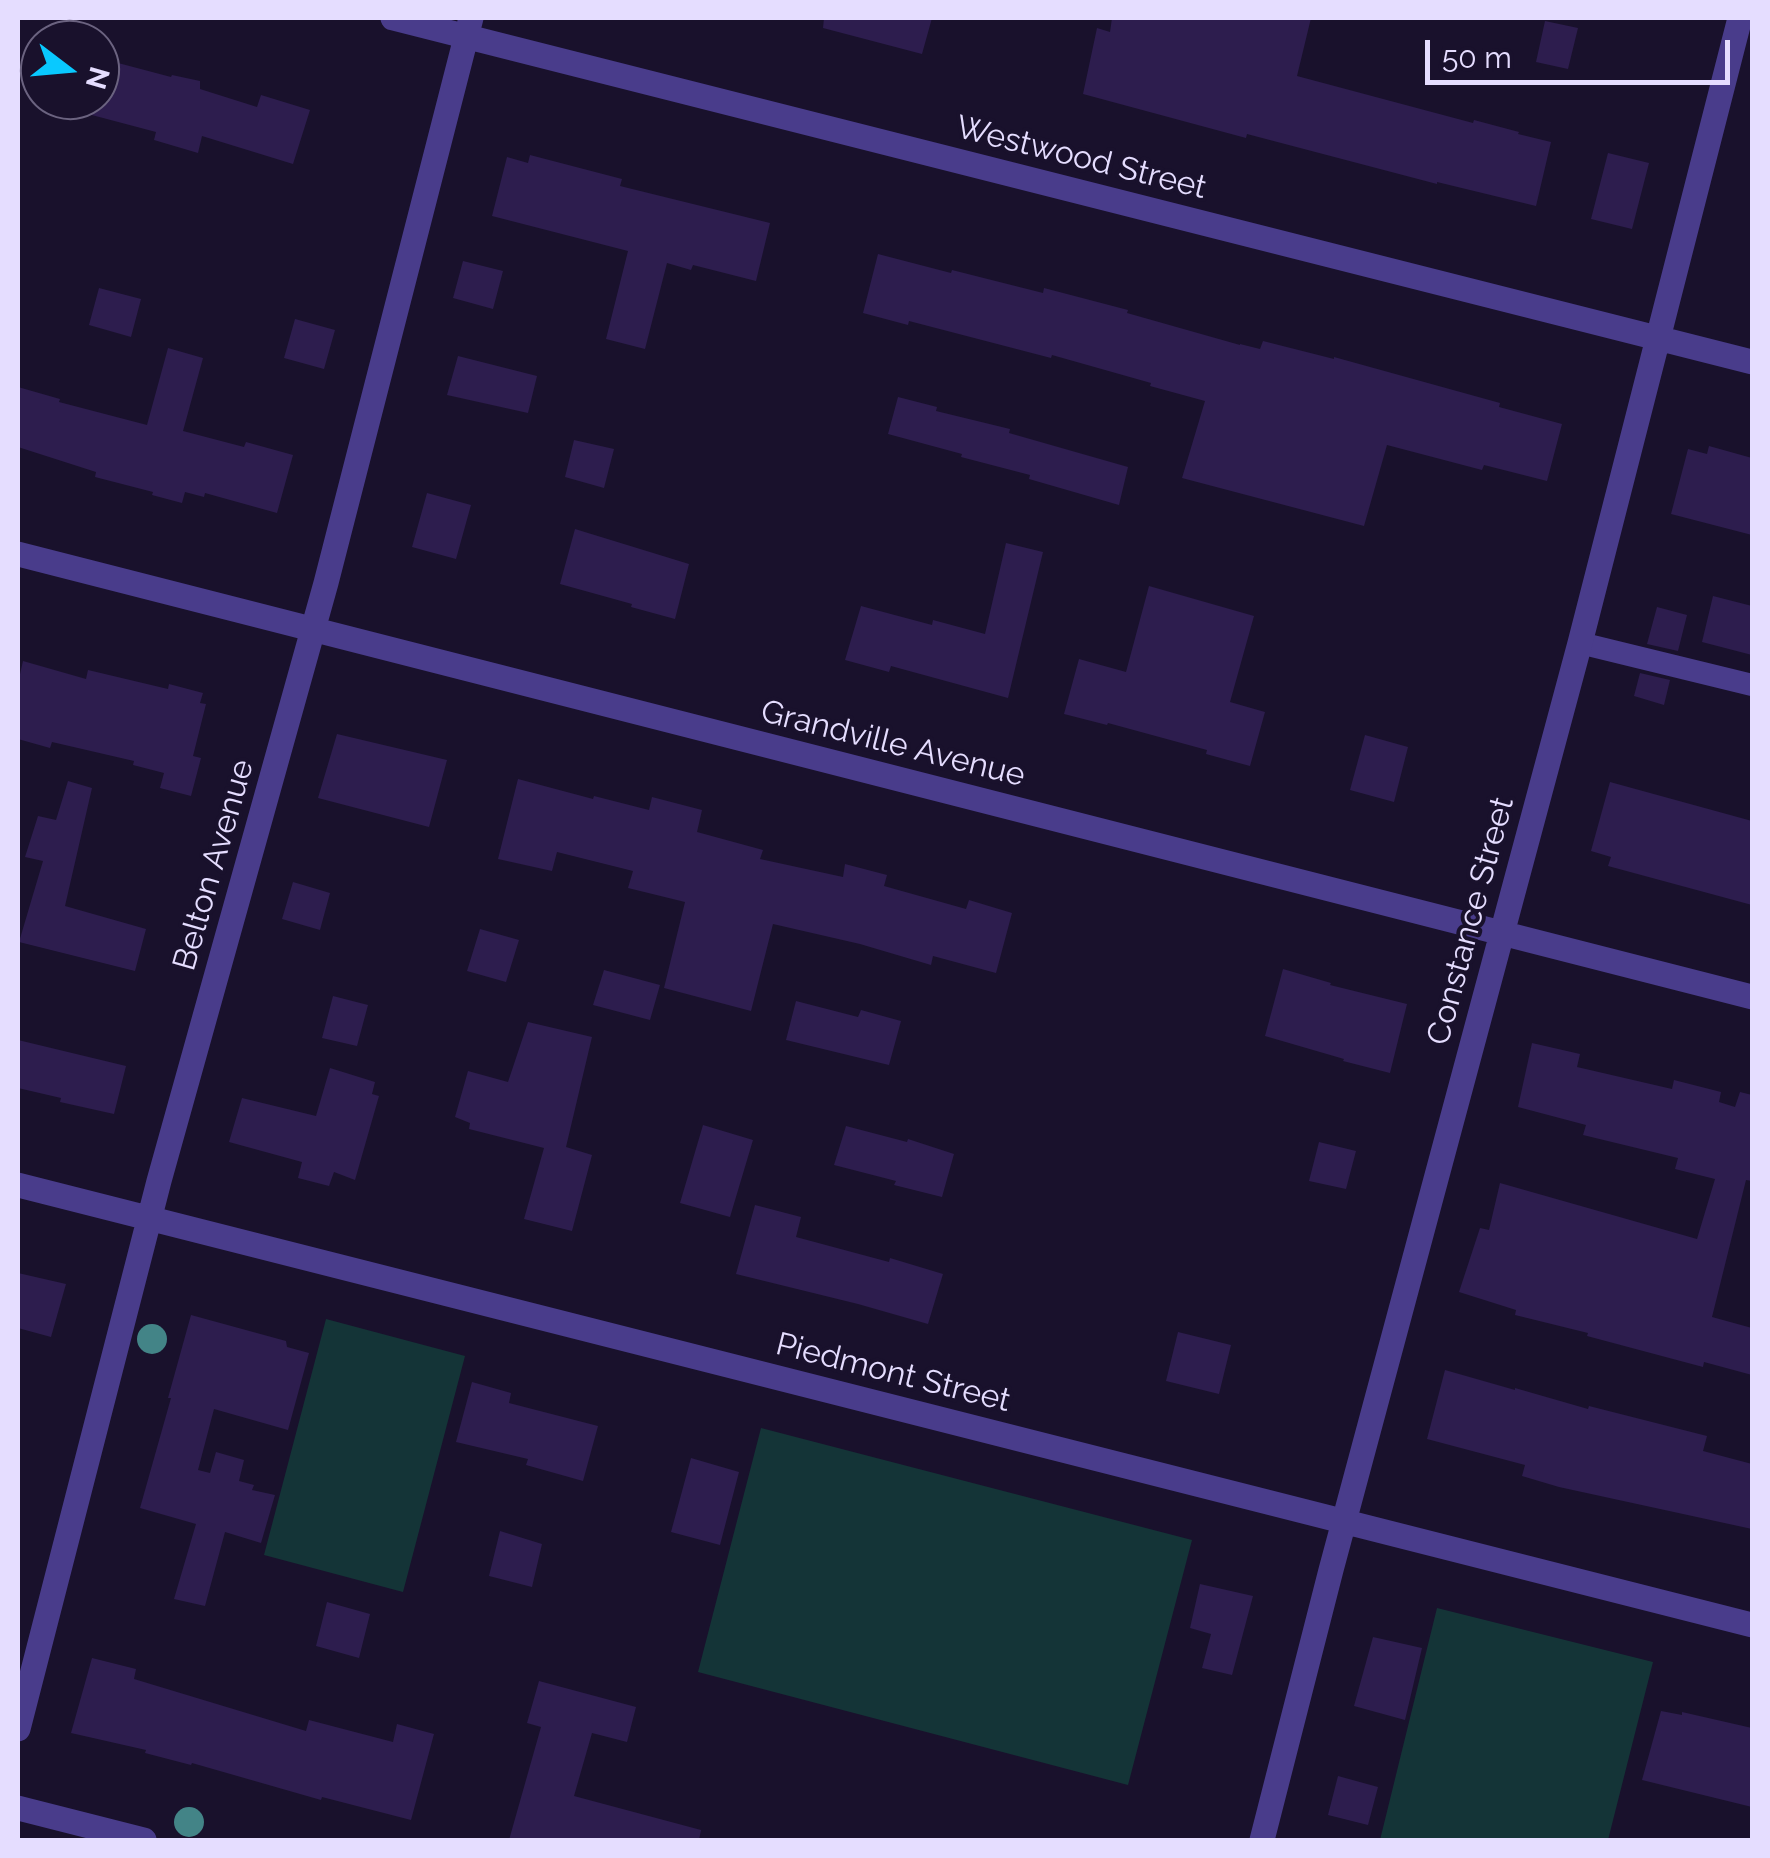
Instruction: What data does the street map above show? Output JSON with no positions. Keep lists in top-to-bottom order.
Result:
{
  "streets": {
    "street": [
      "Westwood Street",
      "Grandville Avenue",
      "Belton Avenue",
      "Constance Street",
      "Piedmont Street"
    ]
  },
  "crossings": [
    ["Westwood Street", "Belton Avenue"],
    ["Westwood Street", "Constance Street"],
    ["Grandville Avenue", "Belton Avenue"],
    ["Grandville Avenue", "Constance Street"],
    ["Belton Avenue", "Piedmont Street"],
    ["Constance Street", "Piedmont Street"]
  ],
  "scale_bar": "50 m",
  "north": "right"
}
